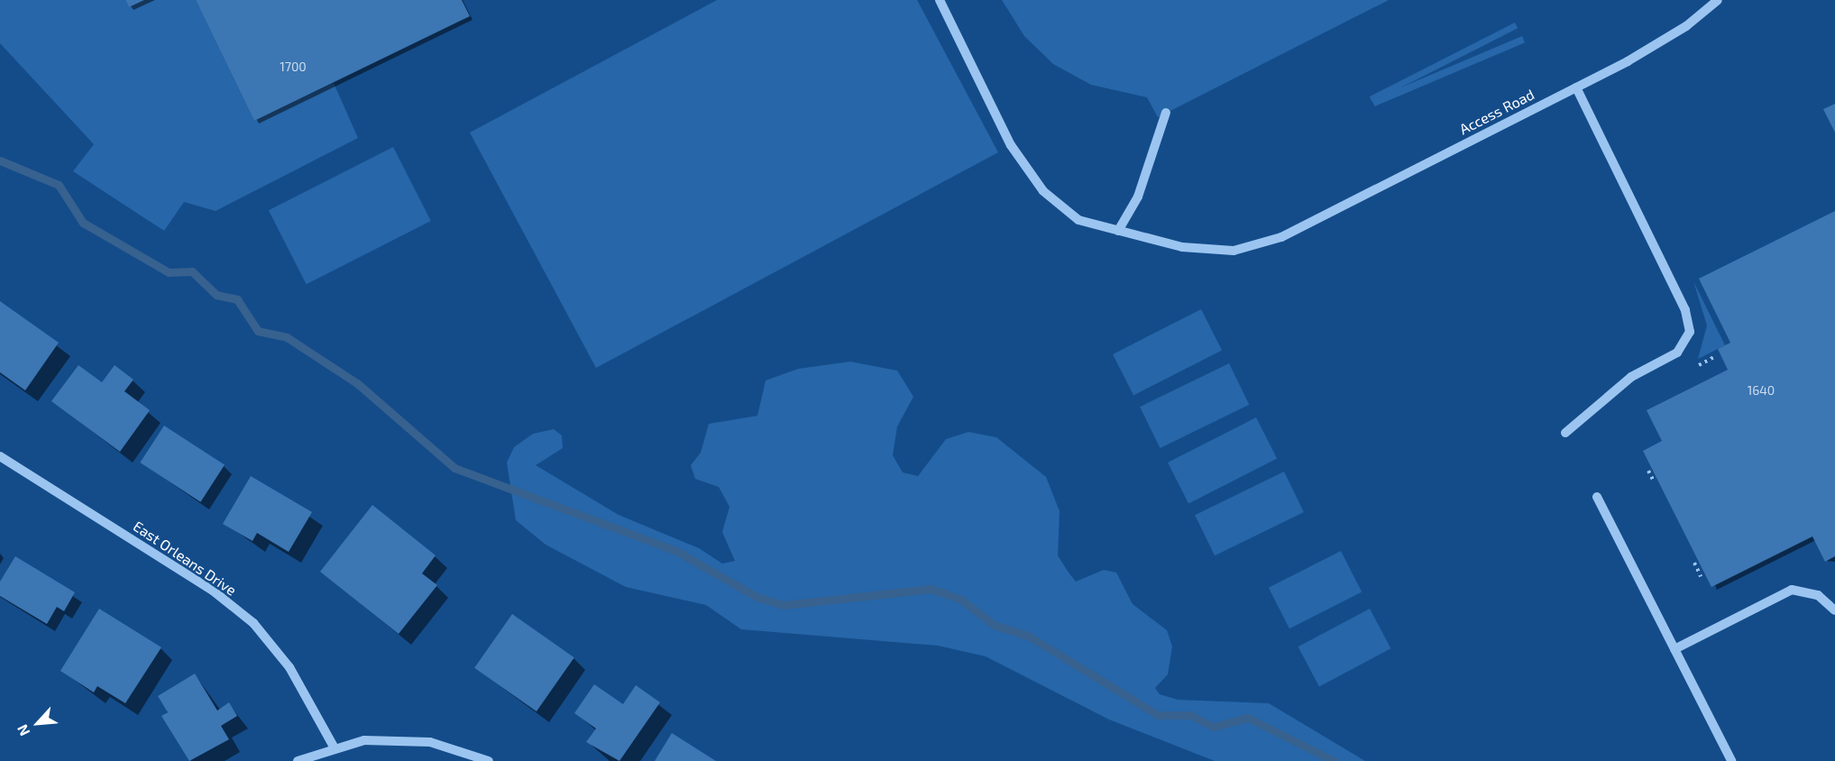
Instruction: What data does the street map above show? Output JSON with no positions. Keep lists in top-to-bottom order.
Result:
{
  "streets": {
    "street": ["Access Road", "East Orleans Drive"]
  },
  "house_numbers": ["1700", "1640"],
  "north": "bottom left"
}
